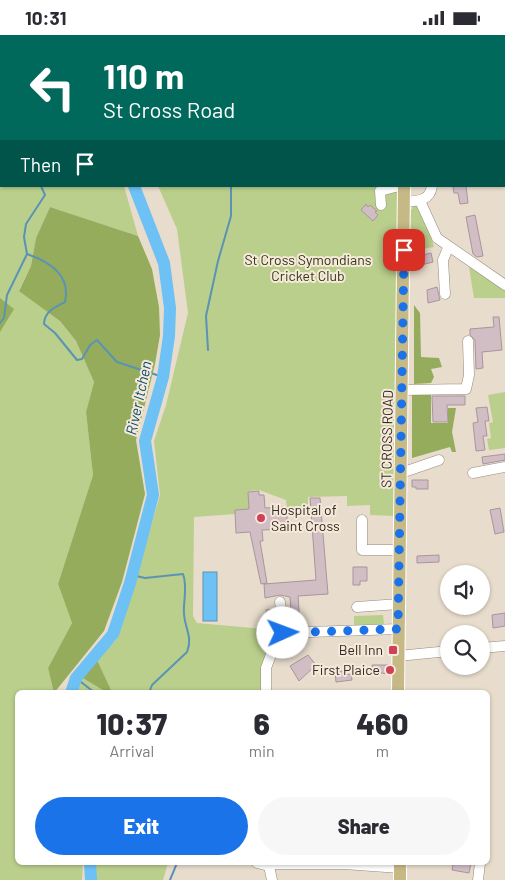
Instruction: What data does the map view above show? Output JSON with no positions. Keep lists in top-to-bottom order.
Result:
{
  "streets": {
    "main road": ["ST CROSS ROAD"]
  },
  "water": ["River Itchen"],
  "parks": ["St Cross Symondians Cricket Club"],
  "places": {
    "other": ["Hospital of Saint Cross", "First Plaice"],
    "transit": ["Bell Inn"]
  },
  "page": {
    "status": "10:31",
    "turn": ["110 m", "St Cross Road"],
    "then": "Then",
    "eta": [
      "10:37",
      "Arrival",
      "6",
      "min",
      "460",
      "m"
    ],
    "buttons": ["Exit", "Share"]
  }
}
